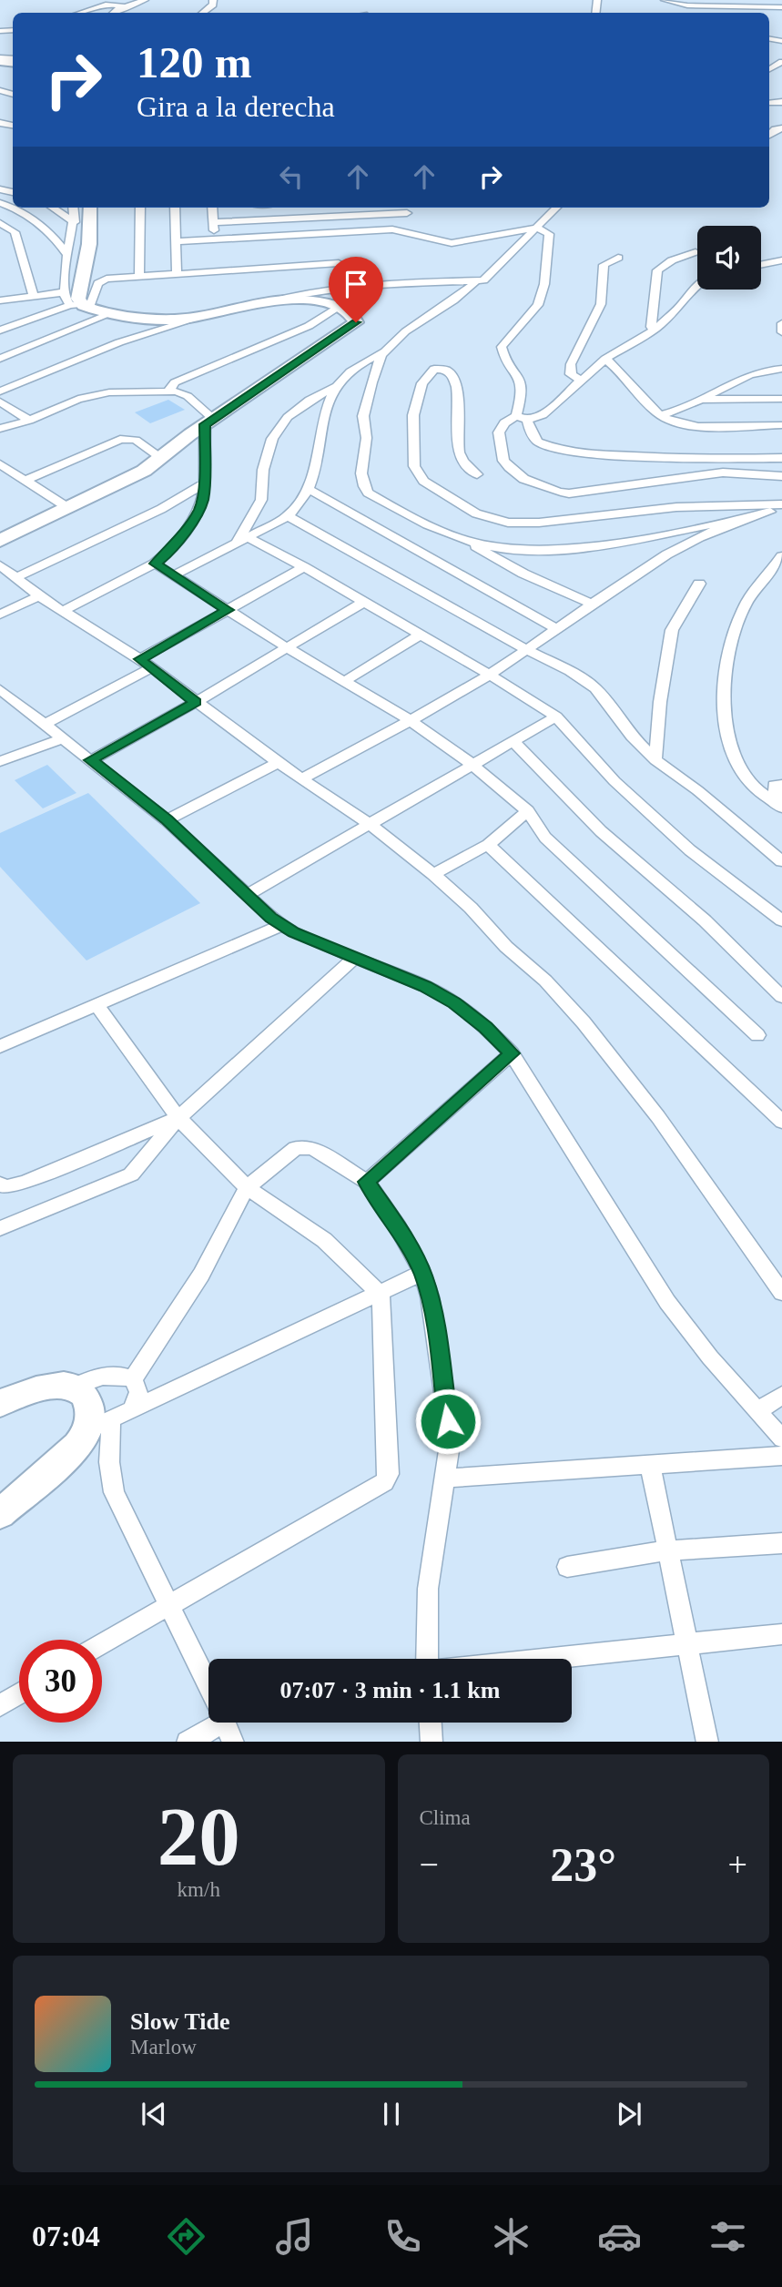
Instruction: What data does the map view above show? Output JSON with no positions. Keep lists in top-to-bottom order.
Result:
{
  "page": {
    "turn": ["120 m", "Gira a la derecha"],
    "limit": "30",
    "trip": "07:07 · 3 min · 1.1 km",
    "tile": [
      ["20", "km/h"],
      "Clima"
    ],
    "heat": ["−", "23°", "+"],
    "song": ["Slow Tide", "Marlow"],
    "tabs": "07:04"
  }
}
